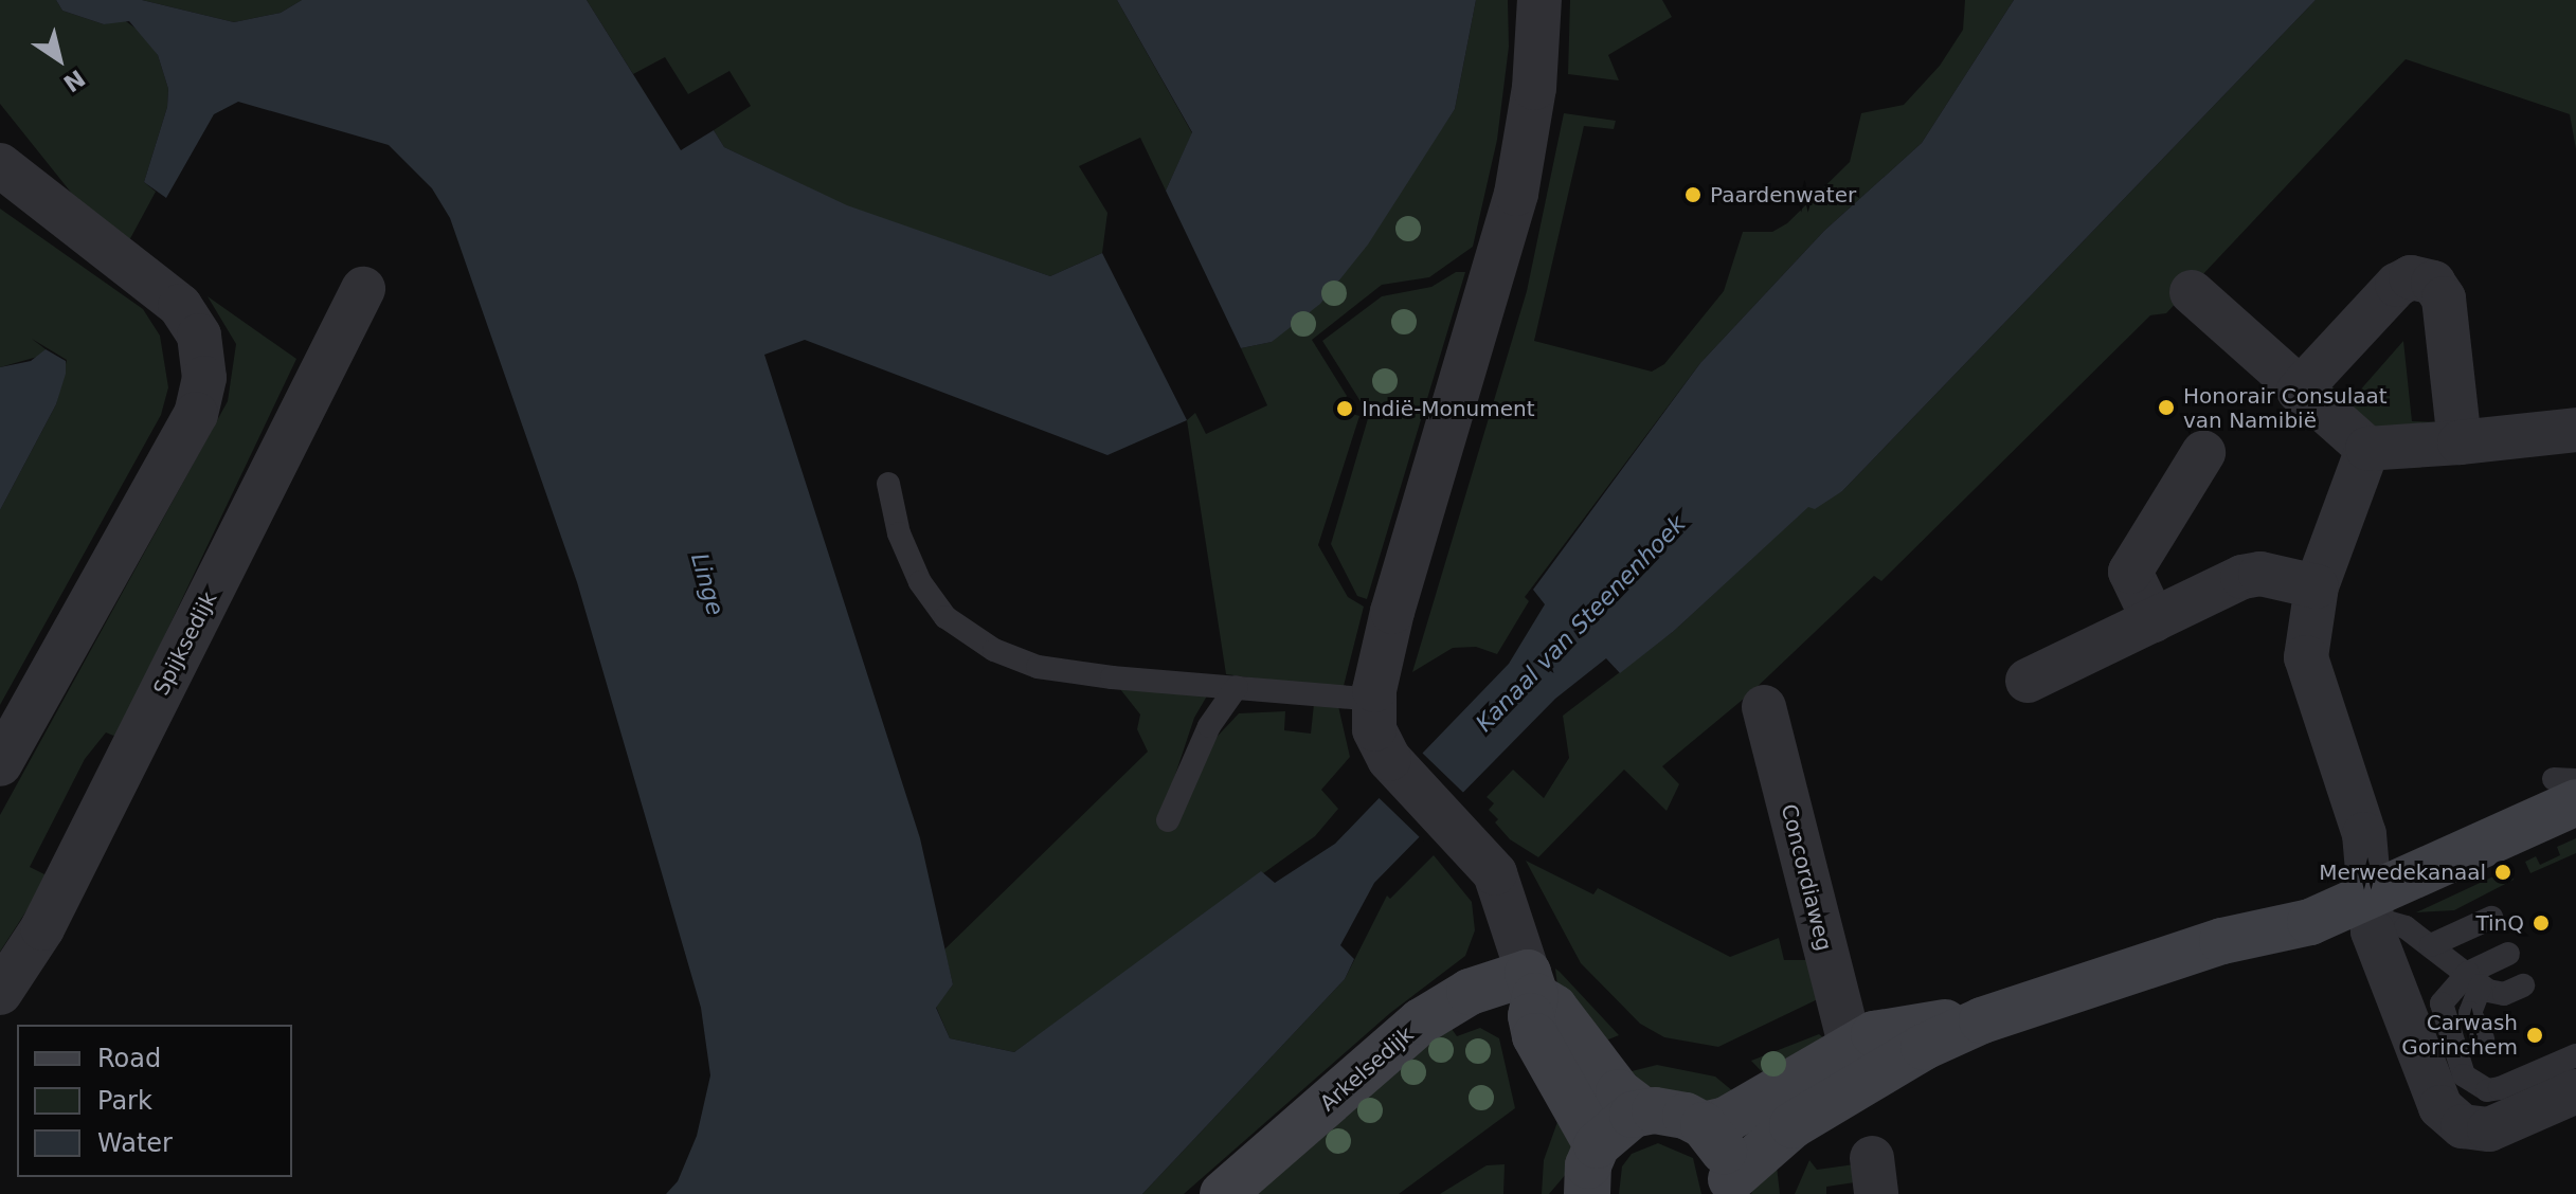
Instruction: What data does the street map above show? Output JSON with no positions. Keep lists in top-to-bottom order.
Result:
{
  "streets": {
    "main road": ["Arkelsedijk"],
    "street": ["Spijksedijk", "Concordiaweg"]
  },
  "water": ["Linge", "Kanaal van Steenenhoek"],
  "places": [
    "Paardenwater",
    "Honorair Consulaat van Namibië",
    "Indië-Monument",
    "Merwedekanaal",
    "TinQ",
    "Carwash Gorinchem"
  ],
  "legend": ["Road", "Park", "Water"],
  "north": "bottom right"
}
